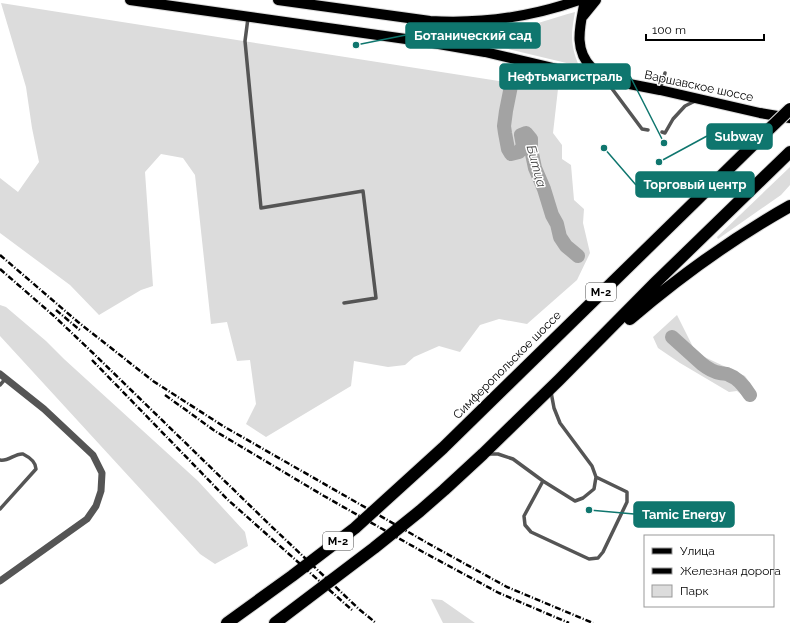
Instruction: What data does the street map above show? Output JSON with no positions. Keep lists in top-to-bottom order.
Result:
{
  "streets": {
    "highway": ["М-2", "Симферопольское шоссе"],
    "main road": ["Варшавское шоссе"]
  },
  "water": ["Битца"],
  "places": [
    "Ботанический сад",
    "Нефтьмагистраль",
    "Торговый центр",
    "Subway",
    "Tamic Energy"
  ],
  "legend": ["Улица", "Железная дорога", "Парк"],
  "scale_bar": "100 m"
}
